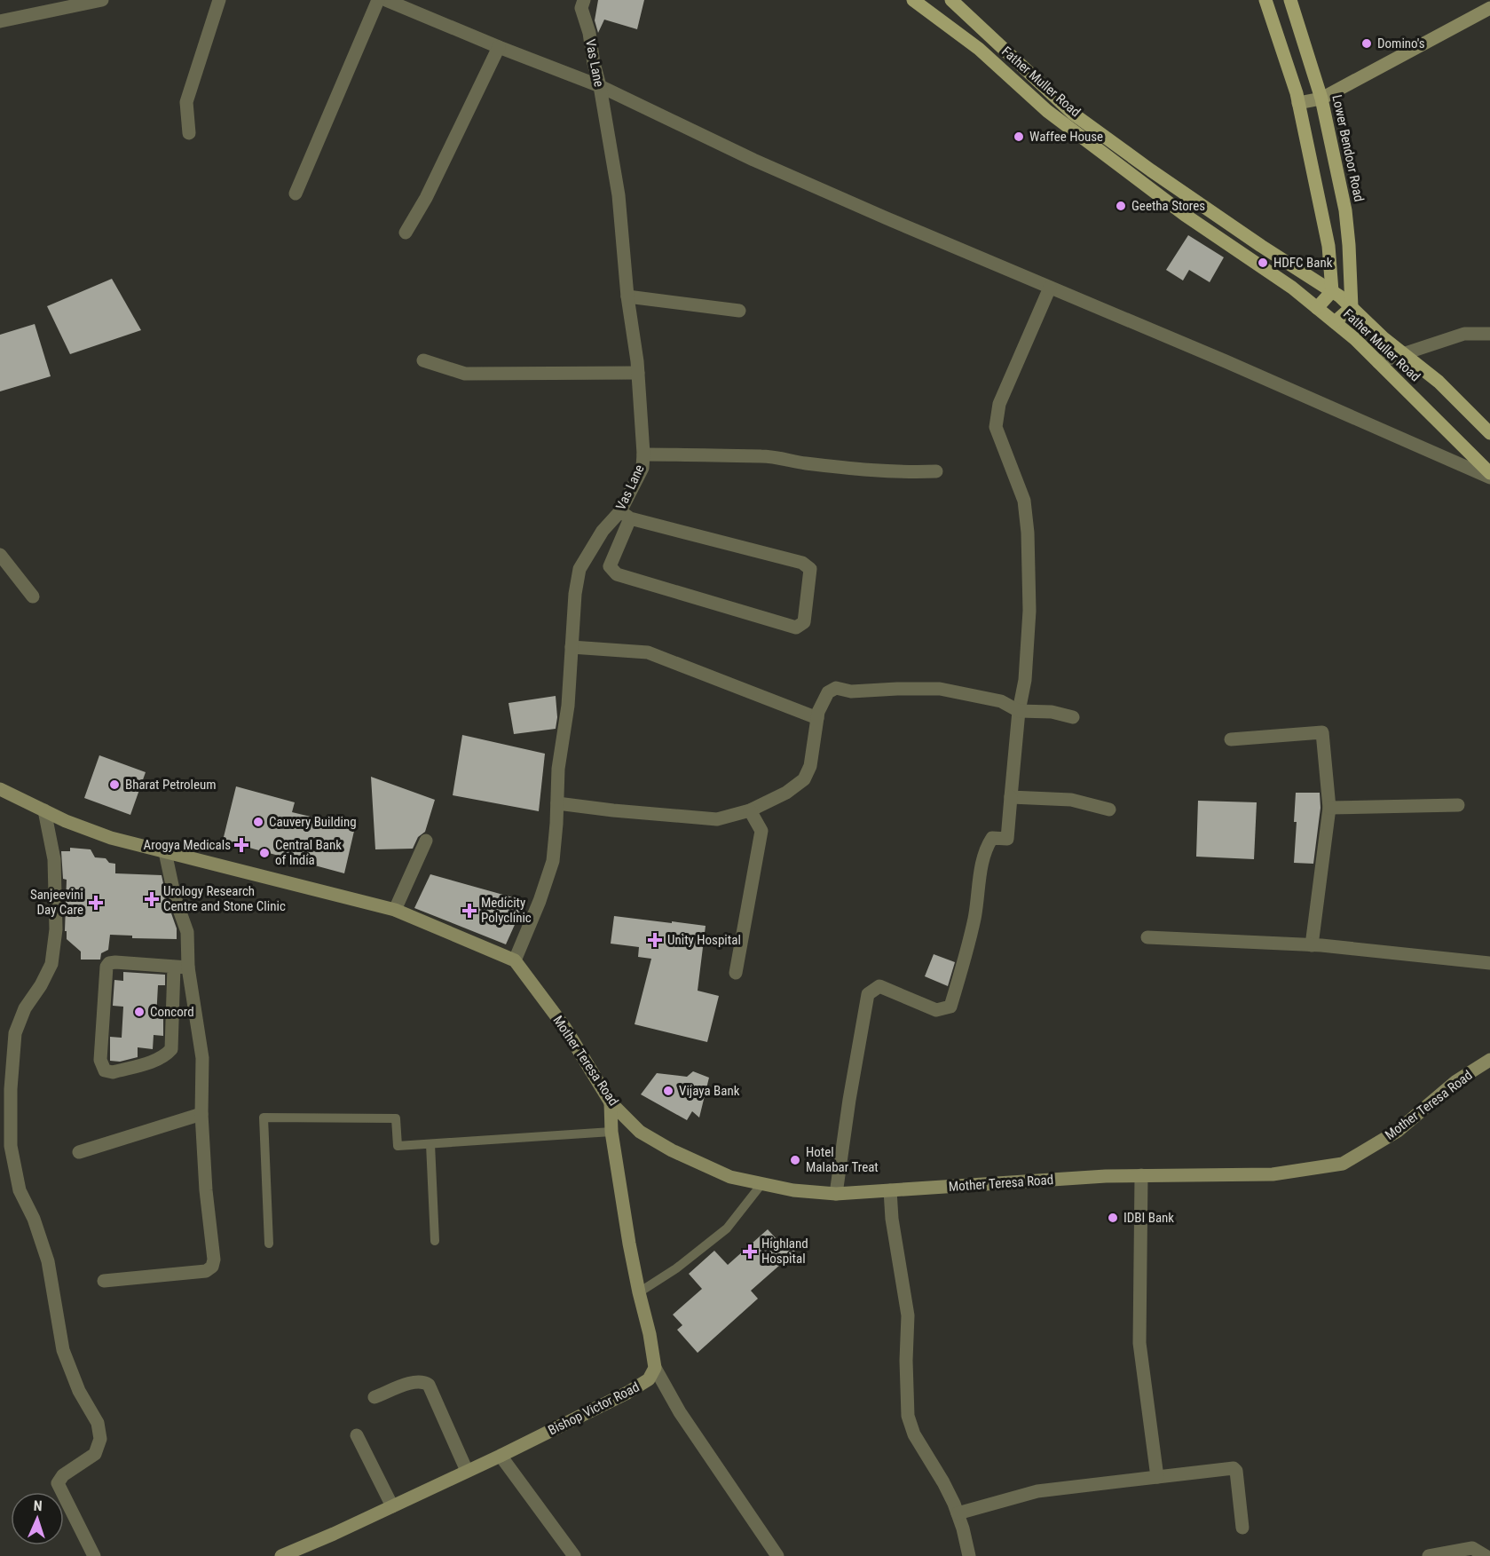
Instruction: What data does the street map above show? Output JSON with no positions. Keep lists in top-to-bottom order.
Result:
{
  "streets": {
    "main road": [
      "Father Muller Road",
      "Lower Bendoor Road",
      "Mother Teresa Road",
      "Bishop Victor Road"
    ],
    "street": ["Vas Lane"]
  },
  "crossings": [
    ["Vas Lane", "Mother Teresa Road"]
  ],
  "places": {
    "other": [
      "Domino's",
      "Waffee House",
      "Geetha Stores",
      "HDFC Bank",
      "Bharat Petroleum",
      "Cauvery Building",
      "Central Bank of India",
      "Concord",
      "Vijaya Bank",
      "Hotel Malabar Treat",
      "IDBI Bank"
    ],
    "health": [
      "Arogya Medicals",
      "Urology Research Centre and Stone Clinic",
      "Sanjeevini Day Care",
      "Medicity Polyclinic",
      "Unity Hospital",
      "Highland Hospital"
    ]
  },
  "north": "top"
}
